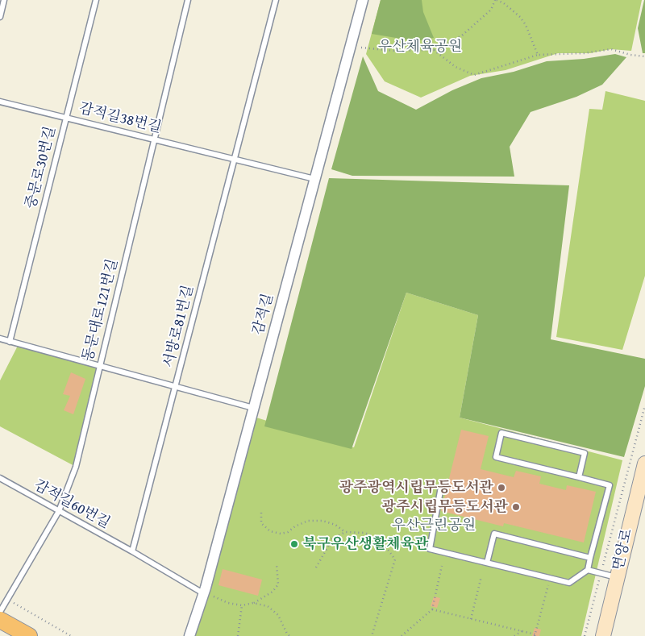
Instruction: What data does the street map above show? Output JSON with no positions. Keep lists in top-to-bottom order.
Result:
{
  "streets": {
    "main road": ["면앙로"],
    "street": ["감적길"],
    "lane": [
      "감적길38번길",
      "중문로30번길",
      "동문대로121번길",
      "서방로81번길",
      "감적길60번길"
    ]
  },
  "crossings": [
    ["감적길38번길", "중문로30번길"],
    ["감적길38번길", "동문대로121번길"],
    ["감적길38번길", "감적길"],
    ["감적길38번길", "서방로81번길"],
    ["중문로30번길", "서방로81번길"],
    ["동문대로121번길", "서방로81번길"],
    ["동문대로121번길", "감적길60번길"],
    ["감적길", "서방로81번길"],
    ["감적길", "감적길60번길"],
    ["서방로81번길", "감적길60번길"]
  ],
  "parks": ["우산체육공원", "우산근린공원"],
  "places": ["광주광역시립무등도서관", "광주시립무등도서관", "북구우산생활체육관"]
}
